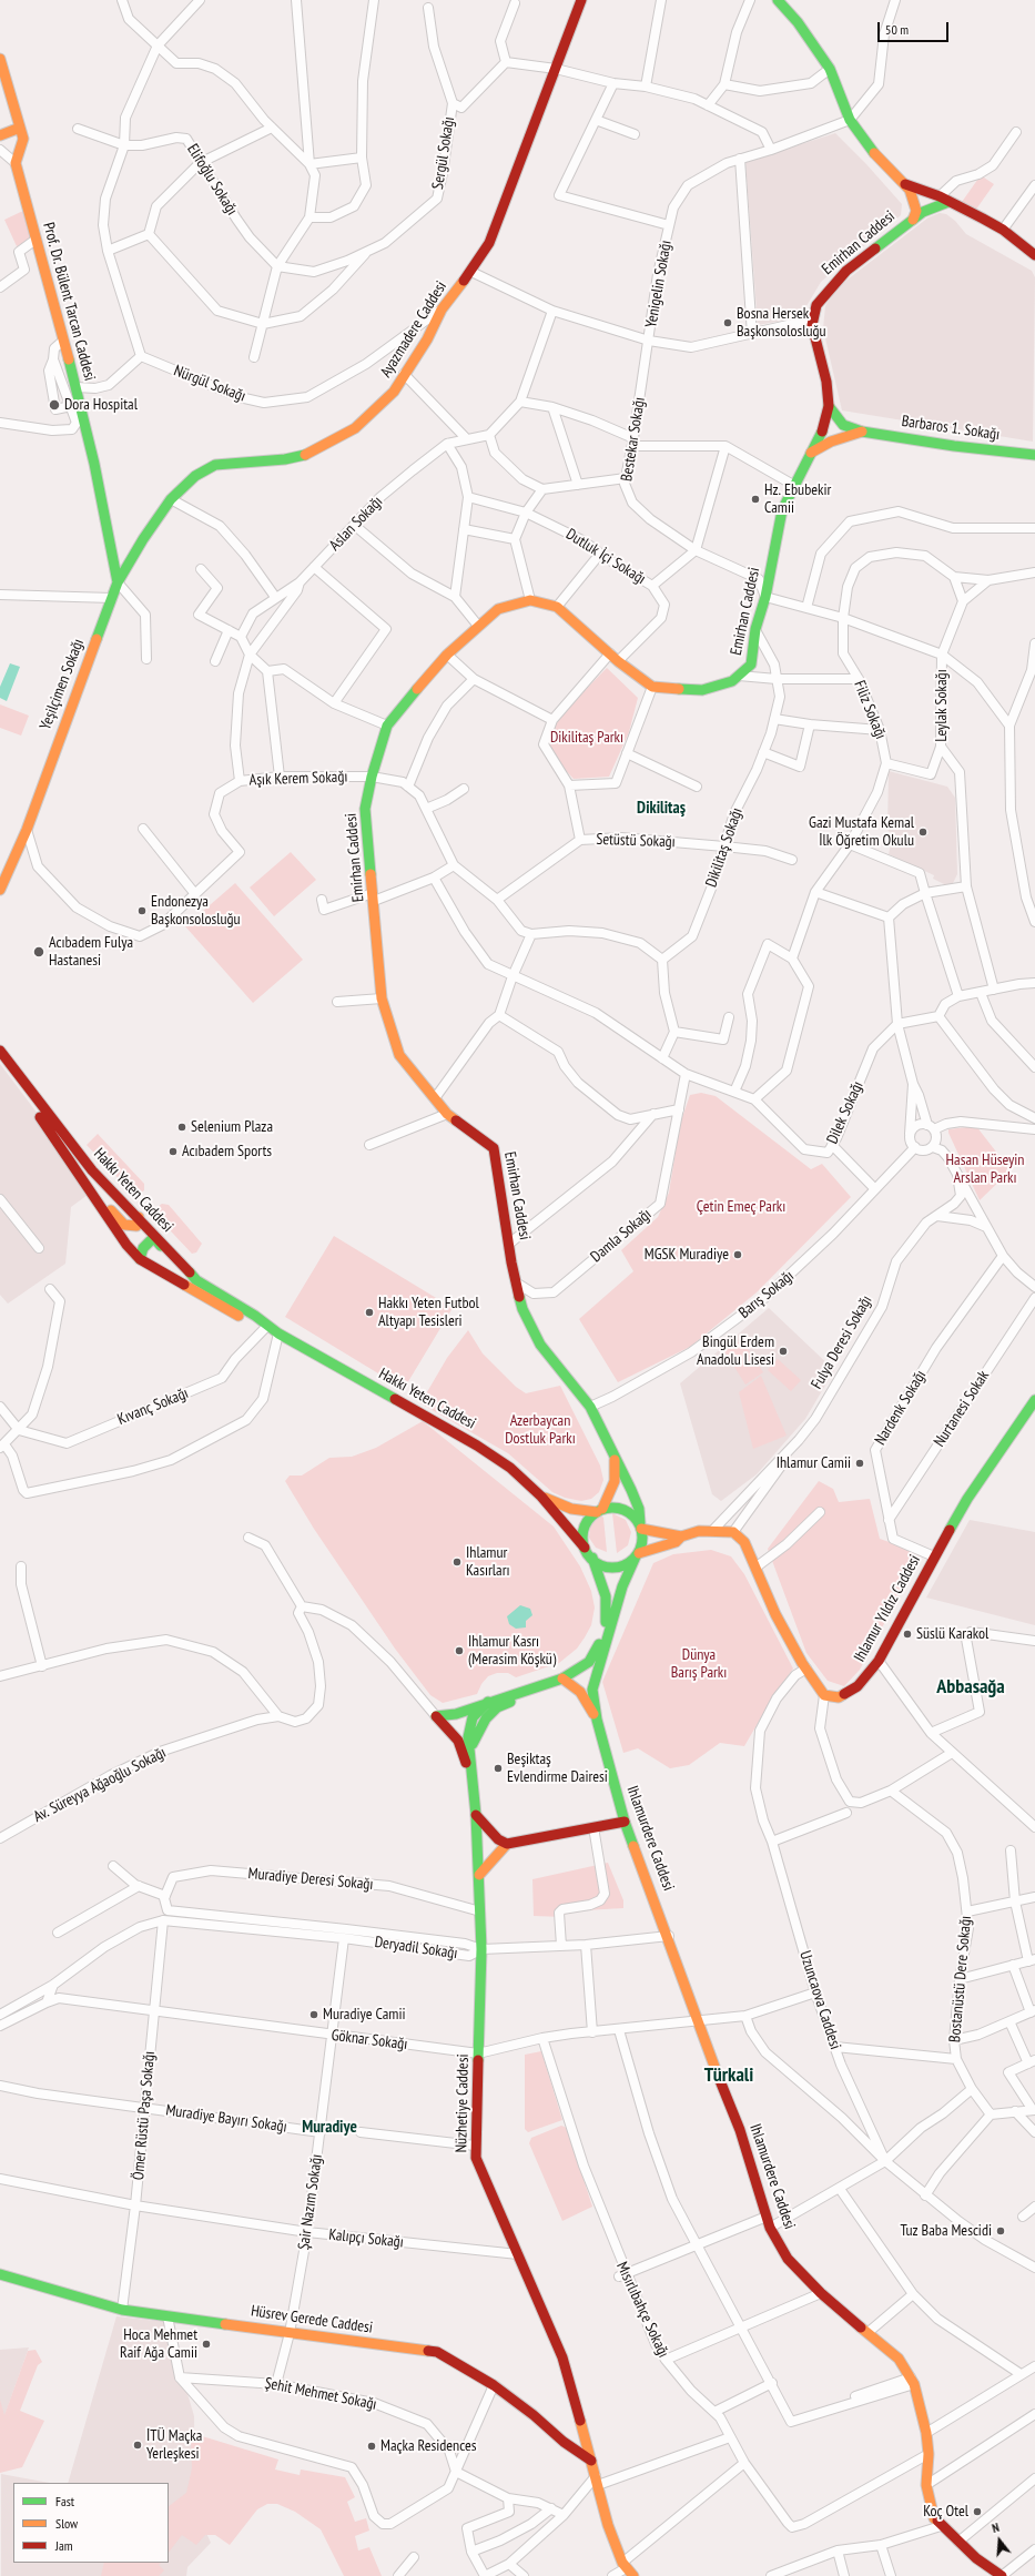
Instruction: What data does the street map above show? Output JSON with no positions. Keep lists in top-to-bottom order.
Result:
{
  "streets": {
    "street": [
      "Sergül Sokağı",
      "Elifoğlu Sokağı",
      "Emirhan Caddesi",
      "Yenigelin Sokağı",
      "Prof. Dr. Bülent Tarcan Caddesi",
      "Ayazmadere Caddesi",
      "Nürgül Sokağı",
      "Barbaros 1. Sokağı",
      "Bestekar Sokağı",
      "Aslan Sokağı",
      "Dutluk İçi Sokağı",
      "Yeşilçimen Sokağı",
      "Leylak Sokağı",
      "Filiz Sokağı",
      "Aşık Kerem Sokağı",
      "Setüstü Sokağı",
      "Dikilitaş Sokağı",
      "Dilek Sokağı",
      "Hakkı Yeten Caddesi",
      "Damla Sokağı",
      "Barış Sokağı",
      "Fulya Deresi Sokağı",
      "Kıvanç Sokağı",
      "Nardenk Sokağı",
      "Nurtanesi Sokak",
      "Ihlamur Yıldız Caddesi",
      "Av. Süreyya Ağaoğlu Sokağı",
      "Ihlamurdere Caddesi",
      "Muradiye Deresi Sokağı",
      "Deryadil Sokağı",
      "Bostanüstü Dere Sokağı",
      "Uzuncaova Caddesi",
      "Göknar Sokağı",
      "Nüzhetiye Caddesi",
      "Ömer Rüstü Paşa Sokağı",
      "Muradiye Bayırı Sokağı",
      "Şair Nazım Sokağı",
      "Kalıpçı Sokağı",
      "Mısırlıbahçe Sokağı",
      "Hüsrev Gerede Caddesi",
      "Şehit Mehmet Sokağı"
    ]
  },
  "crossings": [
    ["Sergül Sokağı", "Elifoğlu Sokağı"],
    ["Emirhan Caddesi", "Yenigelin Sokağı"],
    ["Emirhan Caddesi", "Bestekar Sokağı"],
    ["Emirhan Caddesi", "Dutluk İçi Sokağı"],
    ["Emirhan Caddesi", "Aşık Kerem Sokağı"],
    ["Emirhan Caddesi", "Dikilitaş Sokağı"],
    ["Emirhan Caddesi", "Hakkı Yeten Caddesi"],
    ["Emirhan Caddesi", "Damla Sokağı"],
    ["Emirhan Caddesi", "Barış Sokağı"],
    ["Yenigelin Sokağı", "Bestekar Sokağı"],
    ["Prof. Dr. Bülent Tarcan Caddesi", "Yeşilçimen Sokağı"],
    ["Ayazmadere Caddesi", "Nürgül Sokağı"],
    ["Ayazmadere Caddesi", "Yeşilçimen Sokağı"],
    ["Yeşilçimen Sokağı", "Aşık Kerem Sokağı"],
    ["Leylak Sokağı", "Filiz Sokağı"],
    ["Setüstü Sokağı", "Dikilitaş Sokağı"],
    ["Dilek Sokağı", "Damla Sokağı"],
    ["Hakkı Yeten Caddesi", "Kıvanç Sokağı"],
    ["Nardenk Sokağı", "Nurtanesi Sokak"],
    ["Nardenk Sokağı", "Ihlamur Yıldız Caddesi"],
    ["Ihlamurdere Caddesi", "Mısırlıbahçe Sokağı"],
    ["Muradiye Deresi Sokağı", "Deryadil Sokağı"],
    ["Muradiye Deresi Sokağı", "Nüzhetiye Caddesi"],
    ["Deryadil Sokağı", "Nüzhetiye Caddesi"],
    ["Deryadil Sokağı", "Ömer Rüstü Paşa Sokağı"],
    ["Deryadil Sokağı", "Şair Nazım Sokağı"],
    ["Göknar Sokağı", "Nüzhetiye Caddesi"],
    ["Göknar Sokağı", "Ömer Rüstü Paşa Sokağı"],
    ["Göknar Sokağı", "Şair Nazım Sokağı"],
    ["Nüzhetiye Caddesi", "Kalıpçı Sokağı"],
    ["Nüzhetiye Caddesi", "Hüsrev Gerede Caddesi"],
    ["Ömer Rüstü Paşa Sokağı", "Muradiye Bayırı Sokağı"],
    ["Ömer Rüstü Paşa Sokağı", "Kalıpçı Sokağı"],
    ["Ömer Rüstü Paşa Sokağı", "Hüsrev Gerede Caddesi"],
    ["Muradiye Bayırı Sokağı", "Şair Nazım Sokağı"],
    ["Şair Nazım Sokağı", "Kalıpçı Sokağı"],
    ["Şair Nazım Sokağı", "Hüsrev Gerede Caddesi"],
    ["Şair Nazım Sokağı", "Şehit Mehmet Sokağı"]
  ],
  "districts": [
    "Dikilitaş",
    "Abbasağa",
    "Türkali",
    "Muradiye"
  ],
  "parks": [
    "Dikilitaş Parkı",
    "Hasan Hüseyin Arslan Parkı",
    "Çetin Emeç Parkı",
    "Azerbaycan Dostluk Parkı",
    "Dünya Barış Parkı"
  ],
  "places": [
    "Bosna Hersek Başkonsolosluğu",
    "Dora Hospital",
    "Hz. Ebubekir Camii",
    "Gazi Mustafa Kemal İlk Öğretim Okulu",
    "Endonezya Başkonsolosluğu",
    "Acıbadem Fulya Hastanesi",
    "Selenium Plaza",
    "Acıbadem Sports",
    "MGSK Muradiye",
    "Hakkı Yeten Futbol Altyapı Tesisleri",
    "Bingül Erdem Anadolu Lisesi",
    "Ihlamur Camii",
    "Ihlamur Kasırları",
    "Süslü Karakol",
    "Ihlamur Kasrı (Merasim Köşkü)",
    "Beşiktaş Evlendirme Dairesi",
    "Muradiye Camii",
    "Tuz Baba Mescidi",
    "Hoca Mehmet Raif Ağa Camii",
    "İTÜ Maçka Yerleşkesi",
    "Maçka Residences",
    "Koç Otel"
  ],
  "legend": ["Fast", "Slow", "Jam"],
  "scale_bar": "50 m",
  "north": "top"
}
